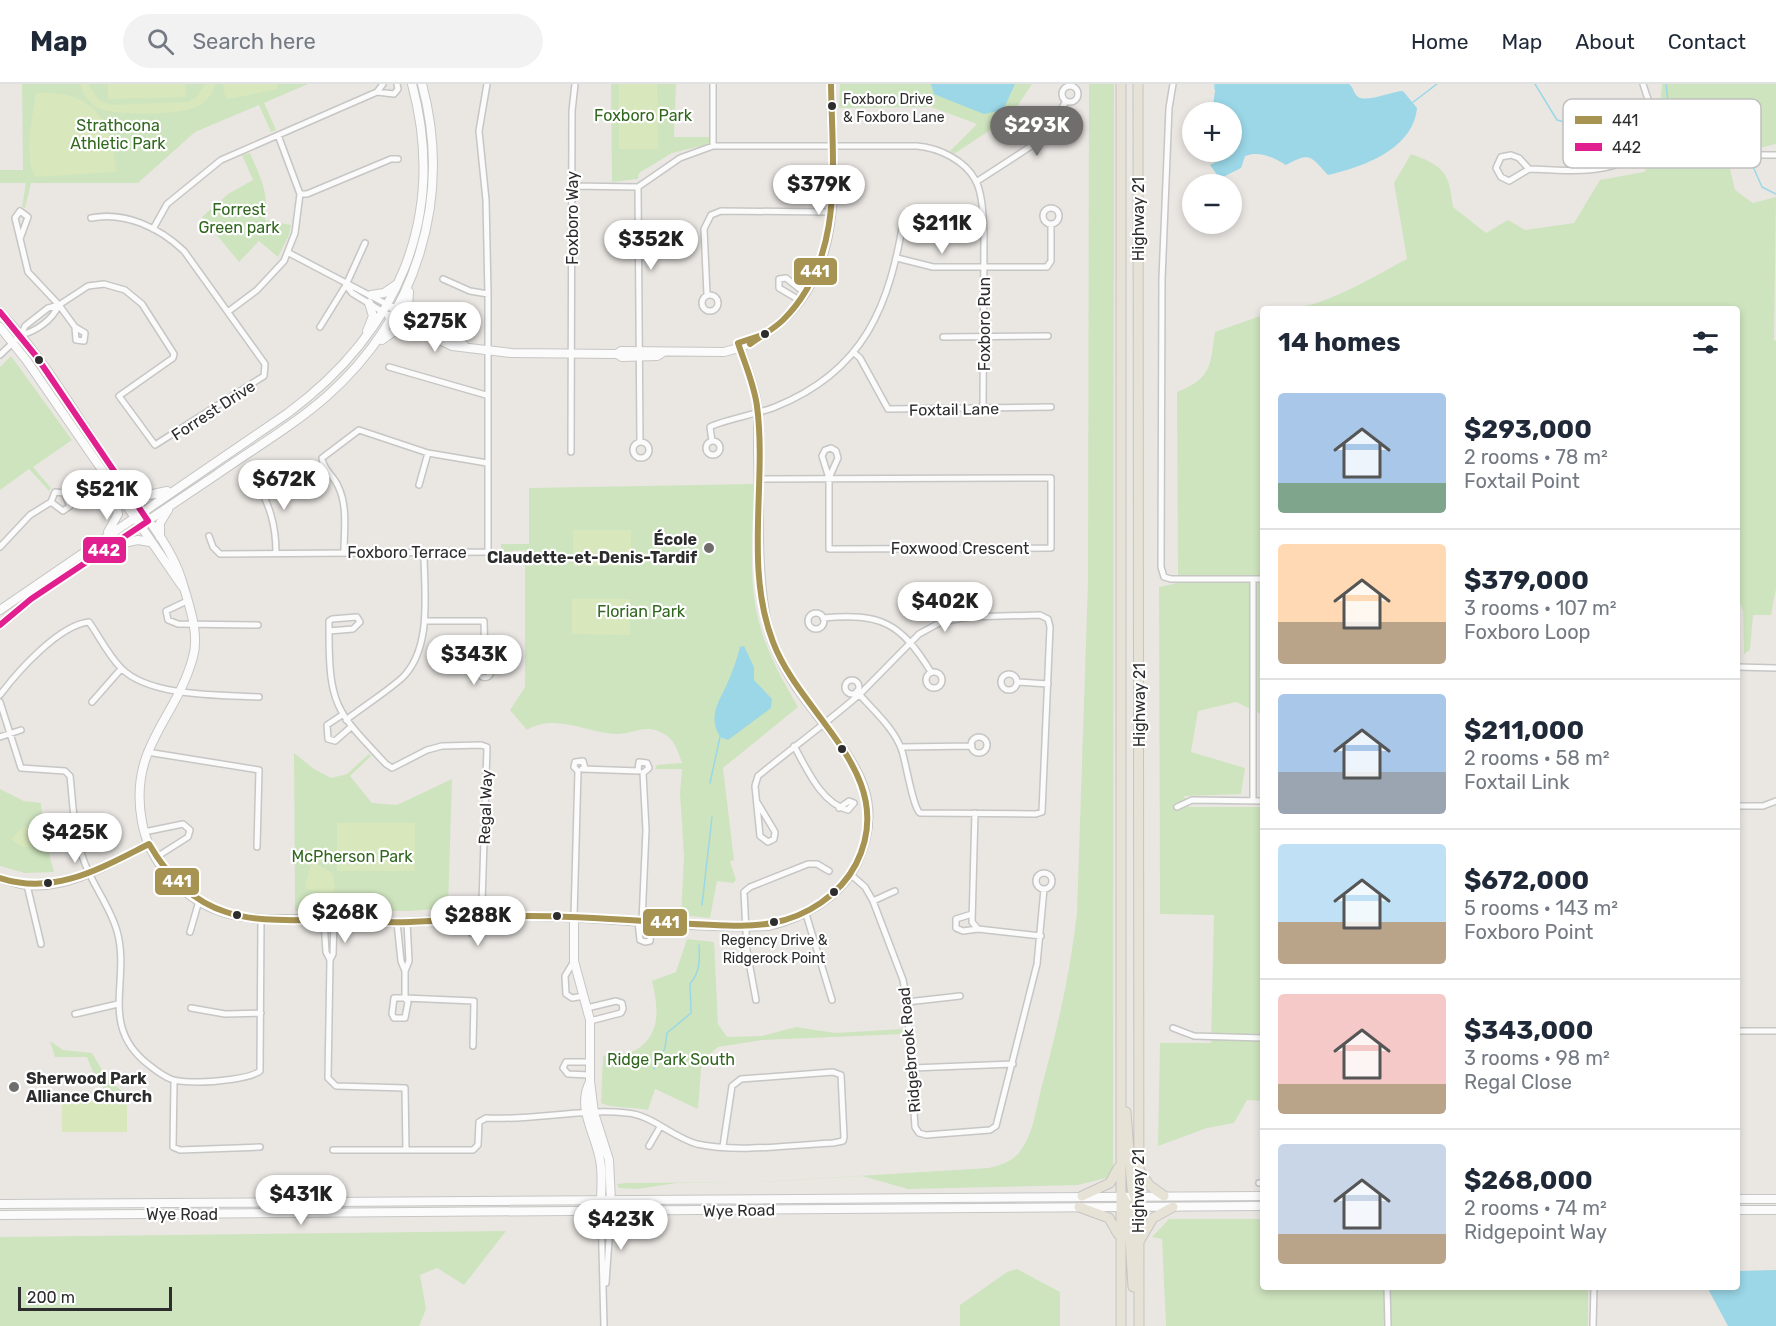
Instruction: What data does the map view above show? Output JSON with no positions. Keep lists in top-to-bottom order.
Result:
{
  "streets": {
    "main road": ["Highway 21", "Wye Road"],
    "street": [
      "Foxboro Way",
      "Foxboro Run",
      "Foxtail Lane",
      "Forrest Drive",
      "Foxwood Crescent",
      "Foxboro Terrace",
      "Regal Way",
      "Ridgebrook Road"
    ]
  },
  "crossings": [
    ["Highway 21", "Wye Road"],
    ["Foxboro Run", "Foxtail Lane"]
  ],
  "parks": [
    "Foxboro Park",
    "Strathcona Athletic Park",
    "Forrest Green park",
    "Florian Park",
    "McPherson Park",
    "Ridge Park South"
  ],
  "places": [
    "Foxboro Drive & Foxboro Lane",
    "École Claudette-et-Denis-Tardif",
    "Regency Drive & Ridgerock Point",
    "Sherwood Park Alliance Church"
  ],
  "lines": ["transit line 441", "transit line 442"],
  "legend": ["441", "442"],
  "scale_bar": "200 m",
  "page": {
    "header": "Map",
    "search": "Search here",
    "nav": [
      "Home",
      "Map",
      "About",
      "Contact"
    ],
    "map_buttons": ["+", "−"],
    "price": [
      "$293K",
      "$379K",
      "$211K",
      "$352K",
      "$275K",
      "$672K",
      "$521K",
      "$402K",
      "$343K",
      "$425K",
      "$268K",
      "$288K",
      "$431K",
      "$423K"
    ],
    "heading": "14 homes",
    "list": [
      {
        "name": "$293,000",
        "note": "2 rooms · 78 m² · Foxtail Point"
      },
      {
        "name": "$379,000",
        "note": "3 rooms · 107 m² · Foxboro Loop"
      },
      {
        "name": "$211,000",
        "note": "2 rooms · 58 m² · Foxtail Link"
      },
      {
        "name": "$672,000",
        "note": "5 rooms · 143 m² · Foxboro Point"
      },
      {
        "name": "$343,000",
        "note": "3 rooms · 98 m² · Regal Close"
      },
      {
        "name": "$268,000",
        "note": "2 rooms · 74 m² · Ridgepoint Way"
      }
    ],
    "scale": "200 m"
  }
}
